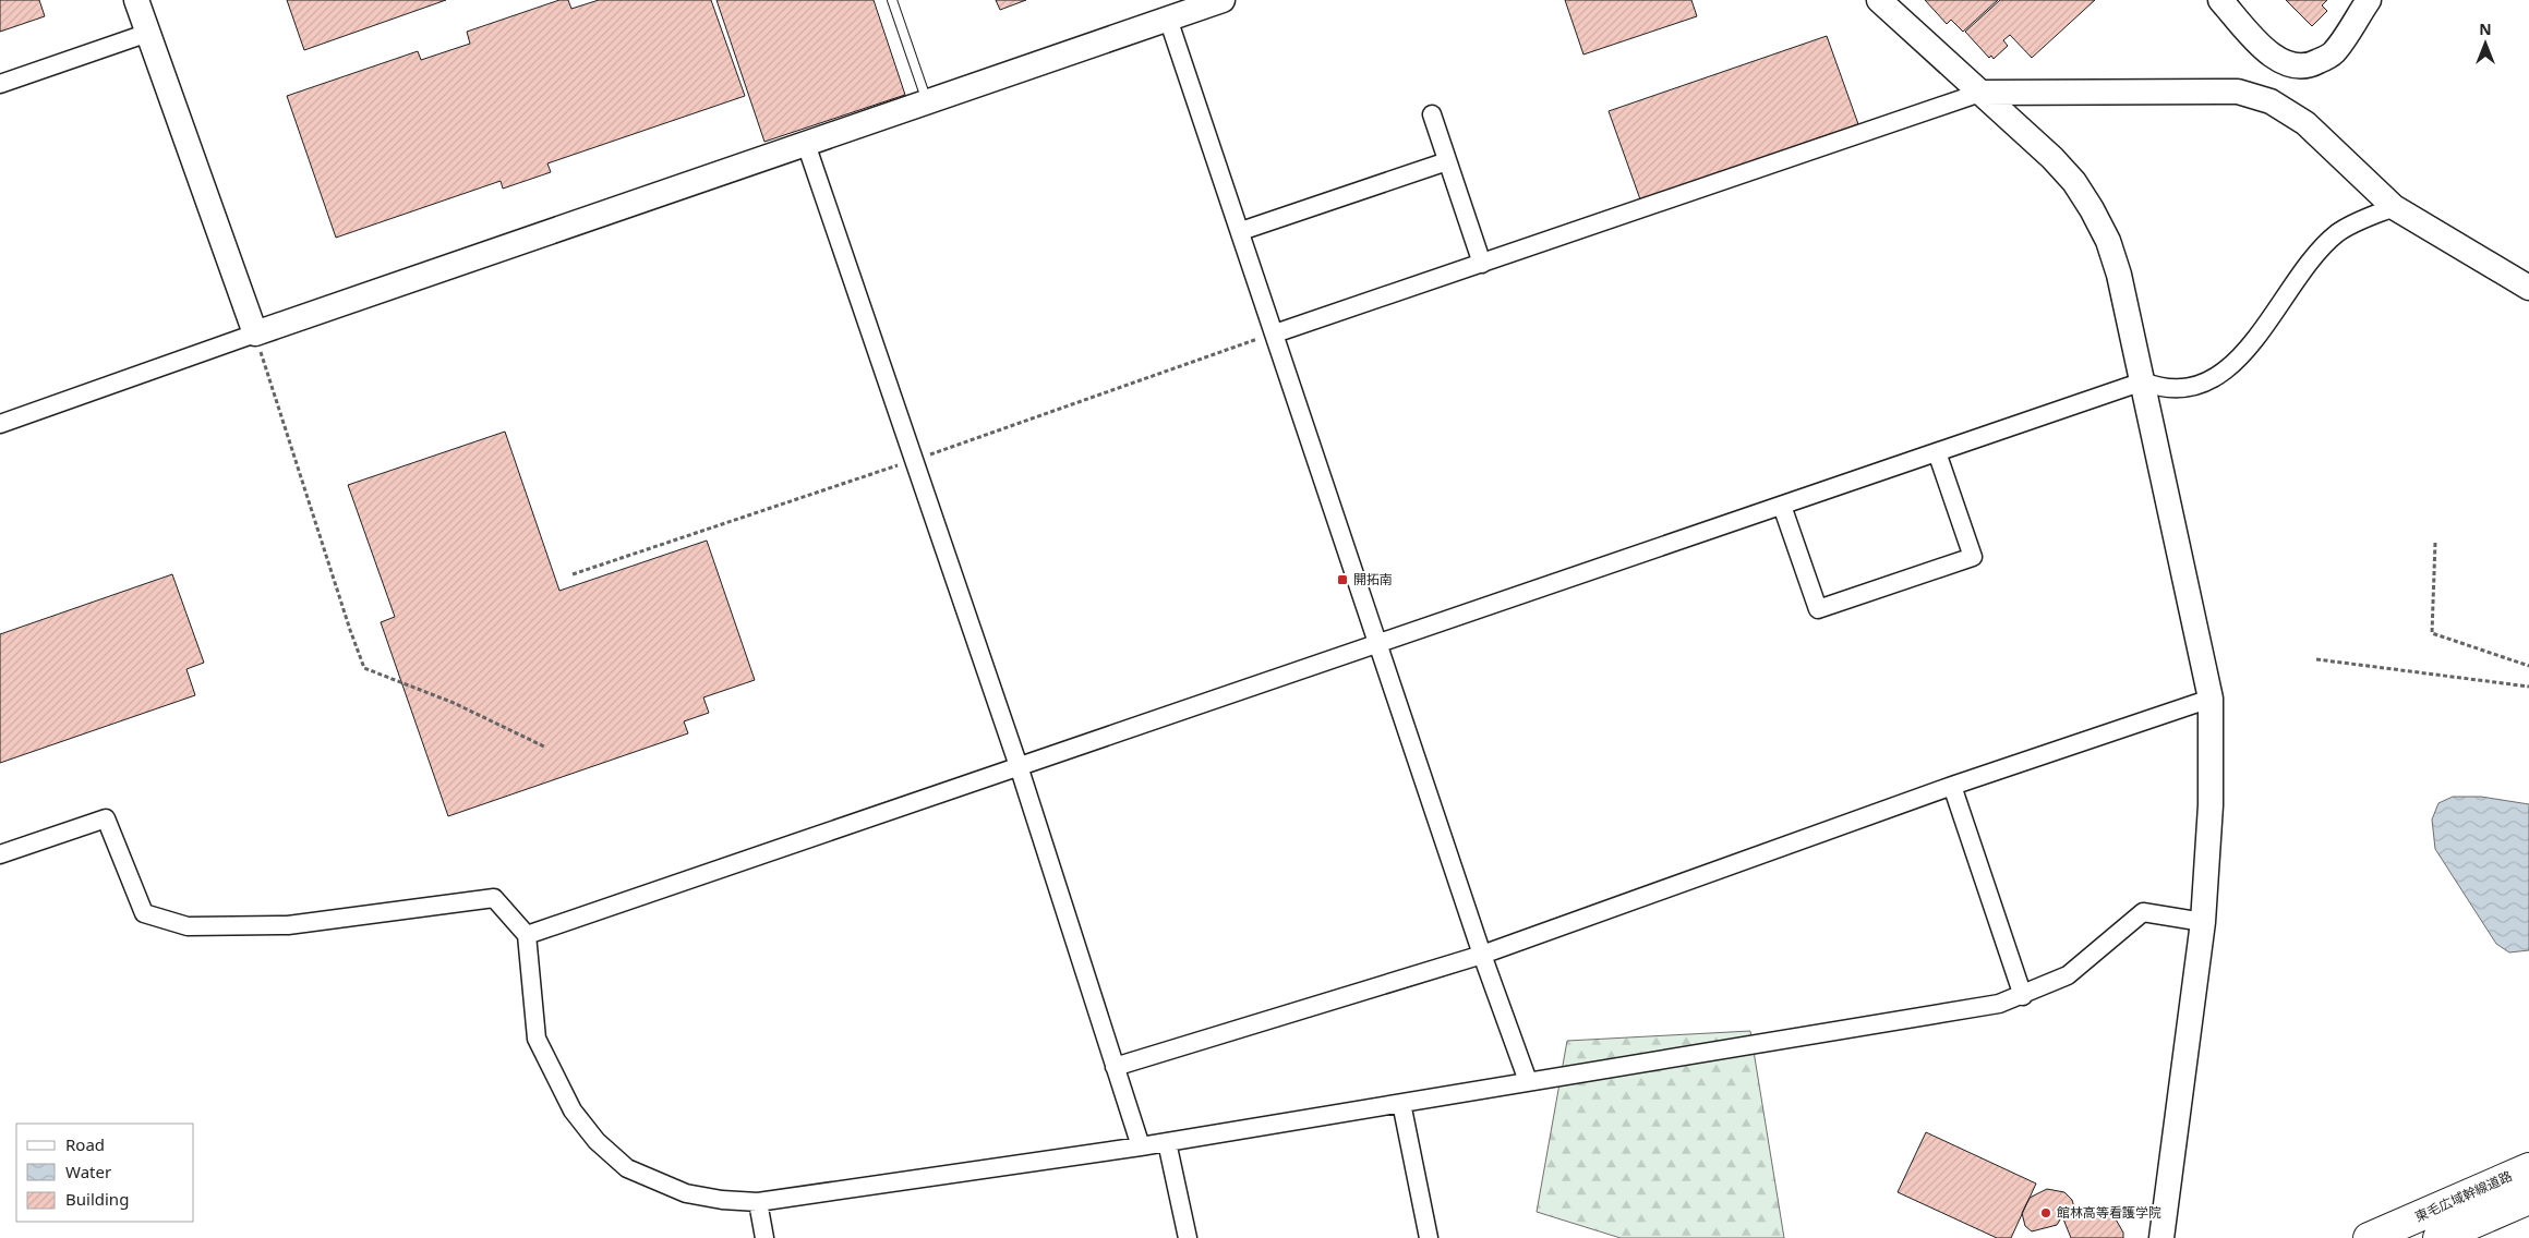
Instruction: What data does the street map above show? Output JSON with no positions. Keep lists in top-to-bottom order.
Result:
{
  "streets": {
    "highway": ["東毛広域幹線道路"]
  },
  "places": {
    "transit": ["開拓南"],
    "other": ["館林高等看護学院"]
  },
  "legend": ["Road", "Water", "Building"],
  "north": "top"
}
